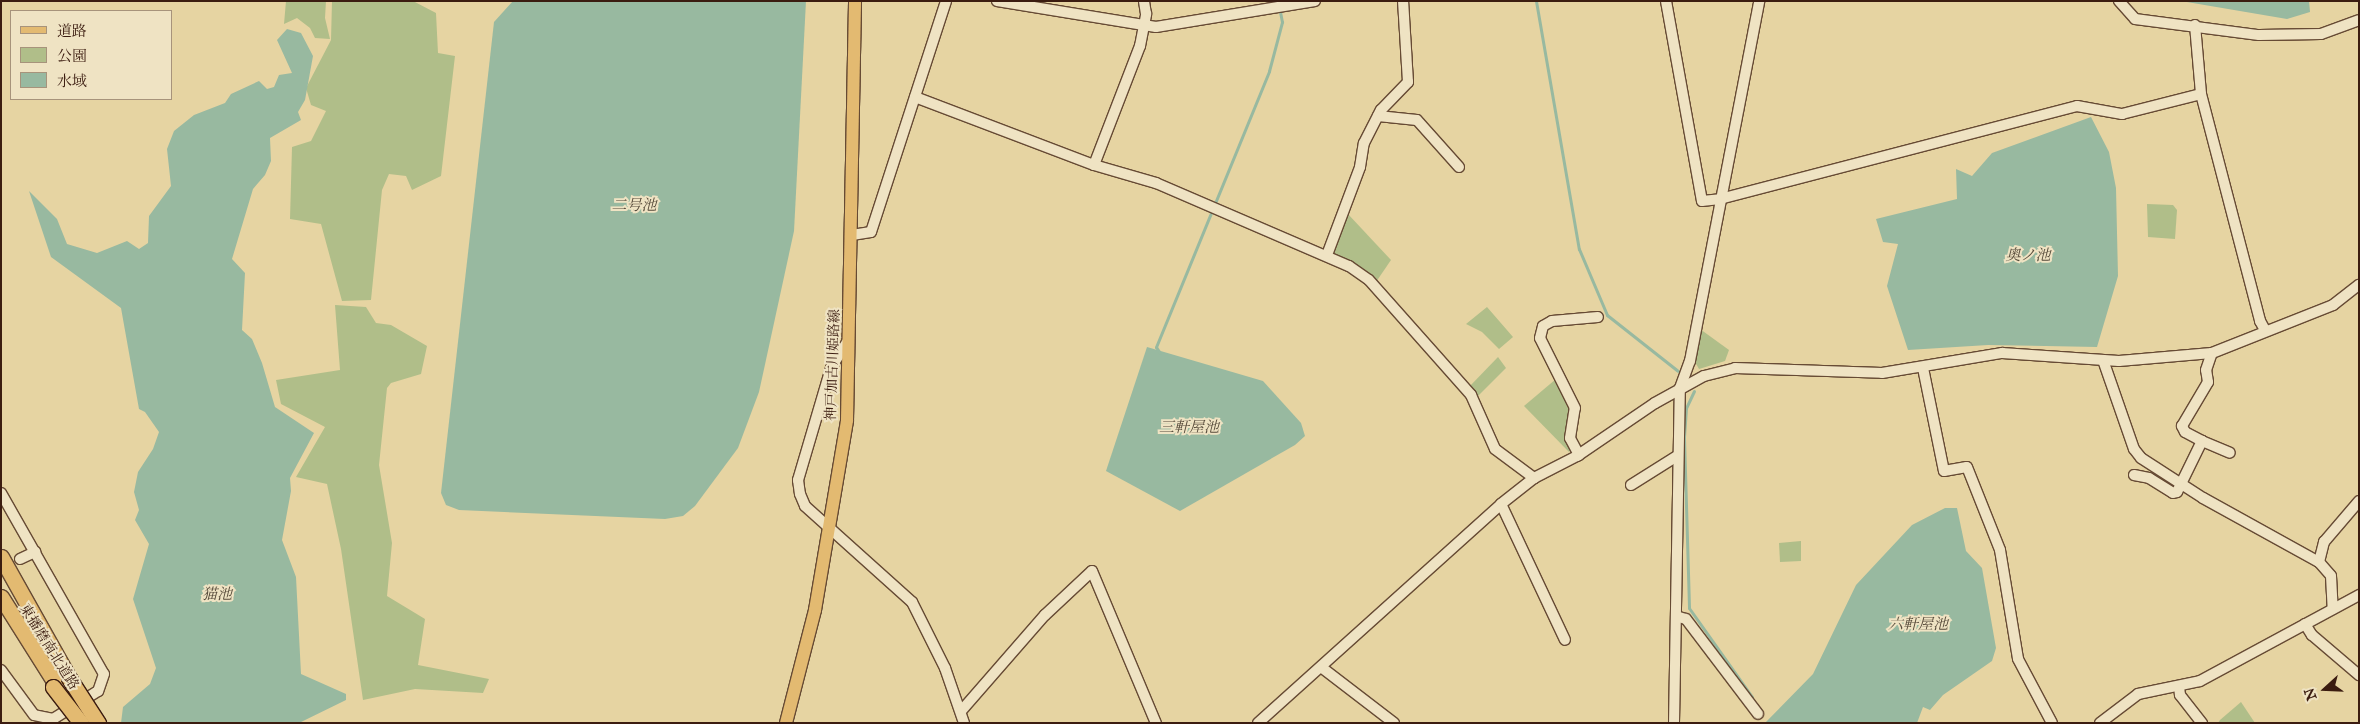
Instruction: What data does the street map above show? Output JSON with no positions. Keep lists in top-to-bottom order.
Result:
{
  "streets": {
    "highway": ["東播磨南北道路"],
    "main road": ["神戸加古川姫路線"]
  },
  "water": [
    "二号池",
    "奥ノ池",
    "三軒屋池",
    "猫池",
    "六軒屋池"
  ],
  "legend": ["道路", "公園", "水域"],
  "north": "left"
}
